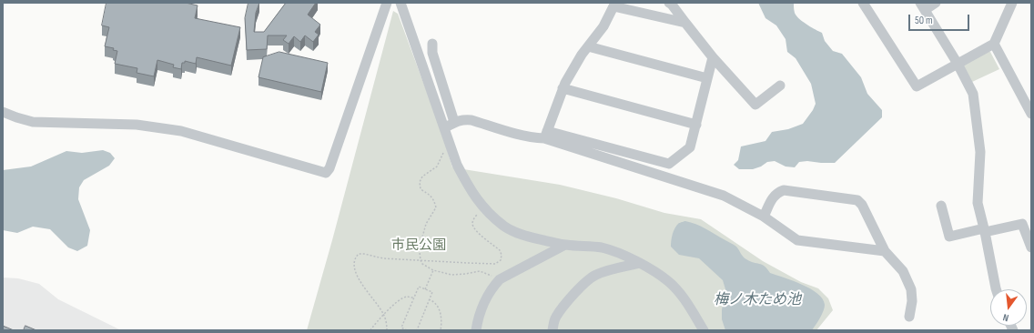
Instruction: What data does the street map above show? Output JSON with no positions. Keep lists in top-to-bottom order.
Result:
{
  "water": ["梅ノ木ため池"],
  "parks": ["市民公園"],
  "scale_bar": "50 m",
  "north": "bottom"
}
